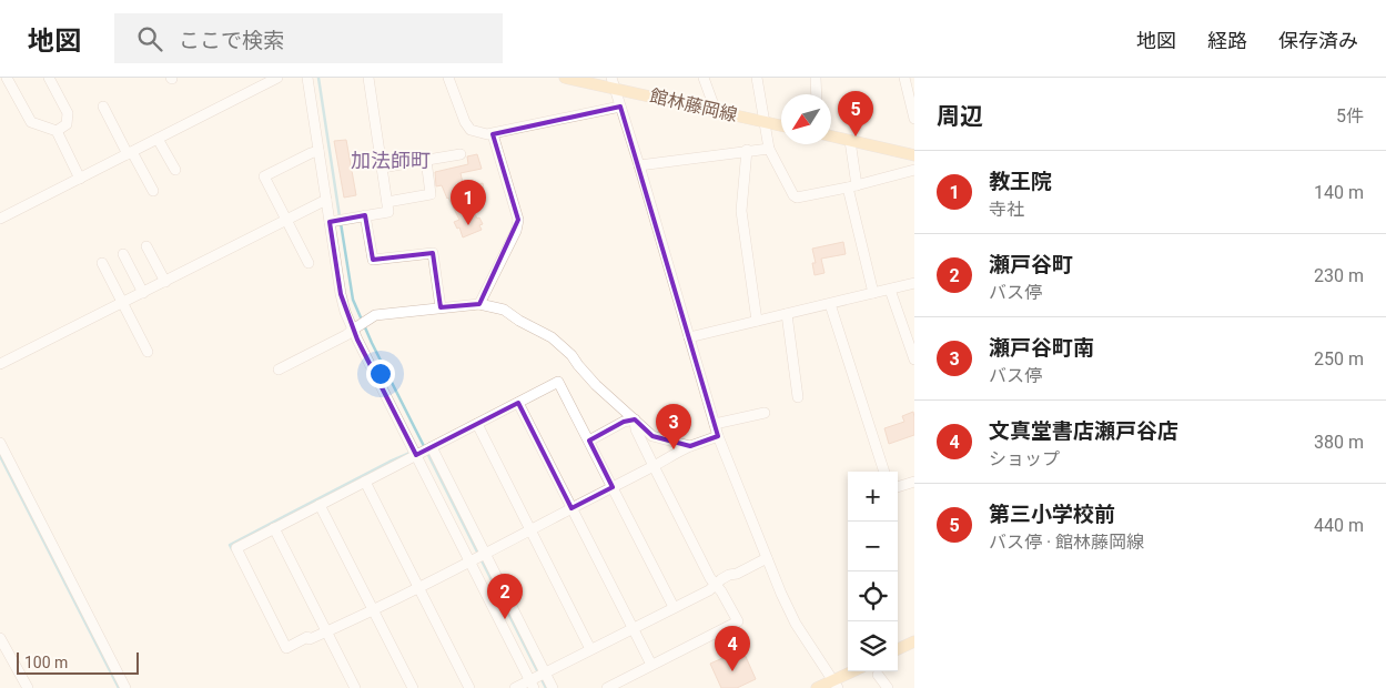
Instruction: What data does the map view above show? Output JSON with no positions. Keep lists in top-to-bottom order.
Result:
{
  "streets": {
    "main road": ["館林藤岡線"]
  },
  "districts": ["加法師町"],
  "scale_bar": "100 m",
  "north": "bottom left",
  "page": {
    "header": "地図",
    "search": "ここで検索",
    "nav": ["地図", "経路", "保存済み"],
    "heading": ["周辺", "5件"],
    "pins": [
      "5",
      "1",
      "3",
      "2",
      "4"
    ],
    "list": [
      {
        "mark": "1",
        "name": "教王院",
        "note": "寺社",
        "value": "140 m"
      },
      {
        "mark": "2",
        "name": "瀬戸谷町",
        "note": "バス停",
        "value": "230 m"
      },
      {
        "mark": "3",
        "name": "瀬戸谷町南",
        "note": "バス停",
        "value": "250 m"
      },
      {
        "mark": "4",
        "name": "文真堂書店瀬戸谷店",
        "note": "ショップ",
        "value": "380 m"
      },
      {
        "mark": "5",
        "name": "第三小学校前",
        "note": "バス停 · 館林藤岡線",
        "value": "440 m"
      }
    ],
    "map_buttons": ["+", "−"],
    "scale": "100 m"
  }
}
